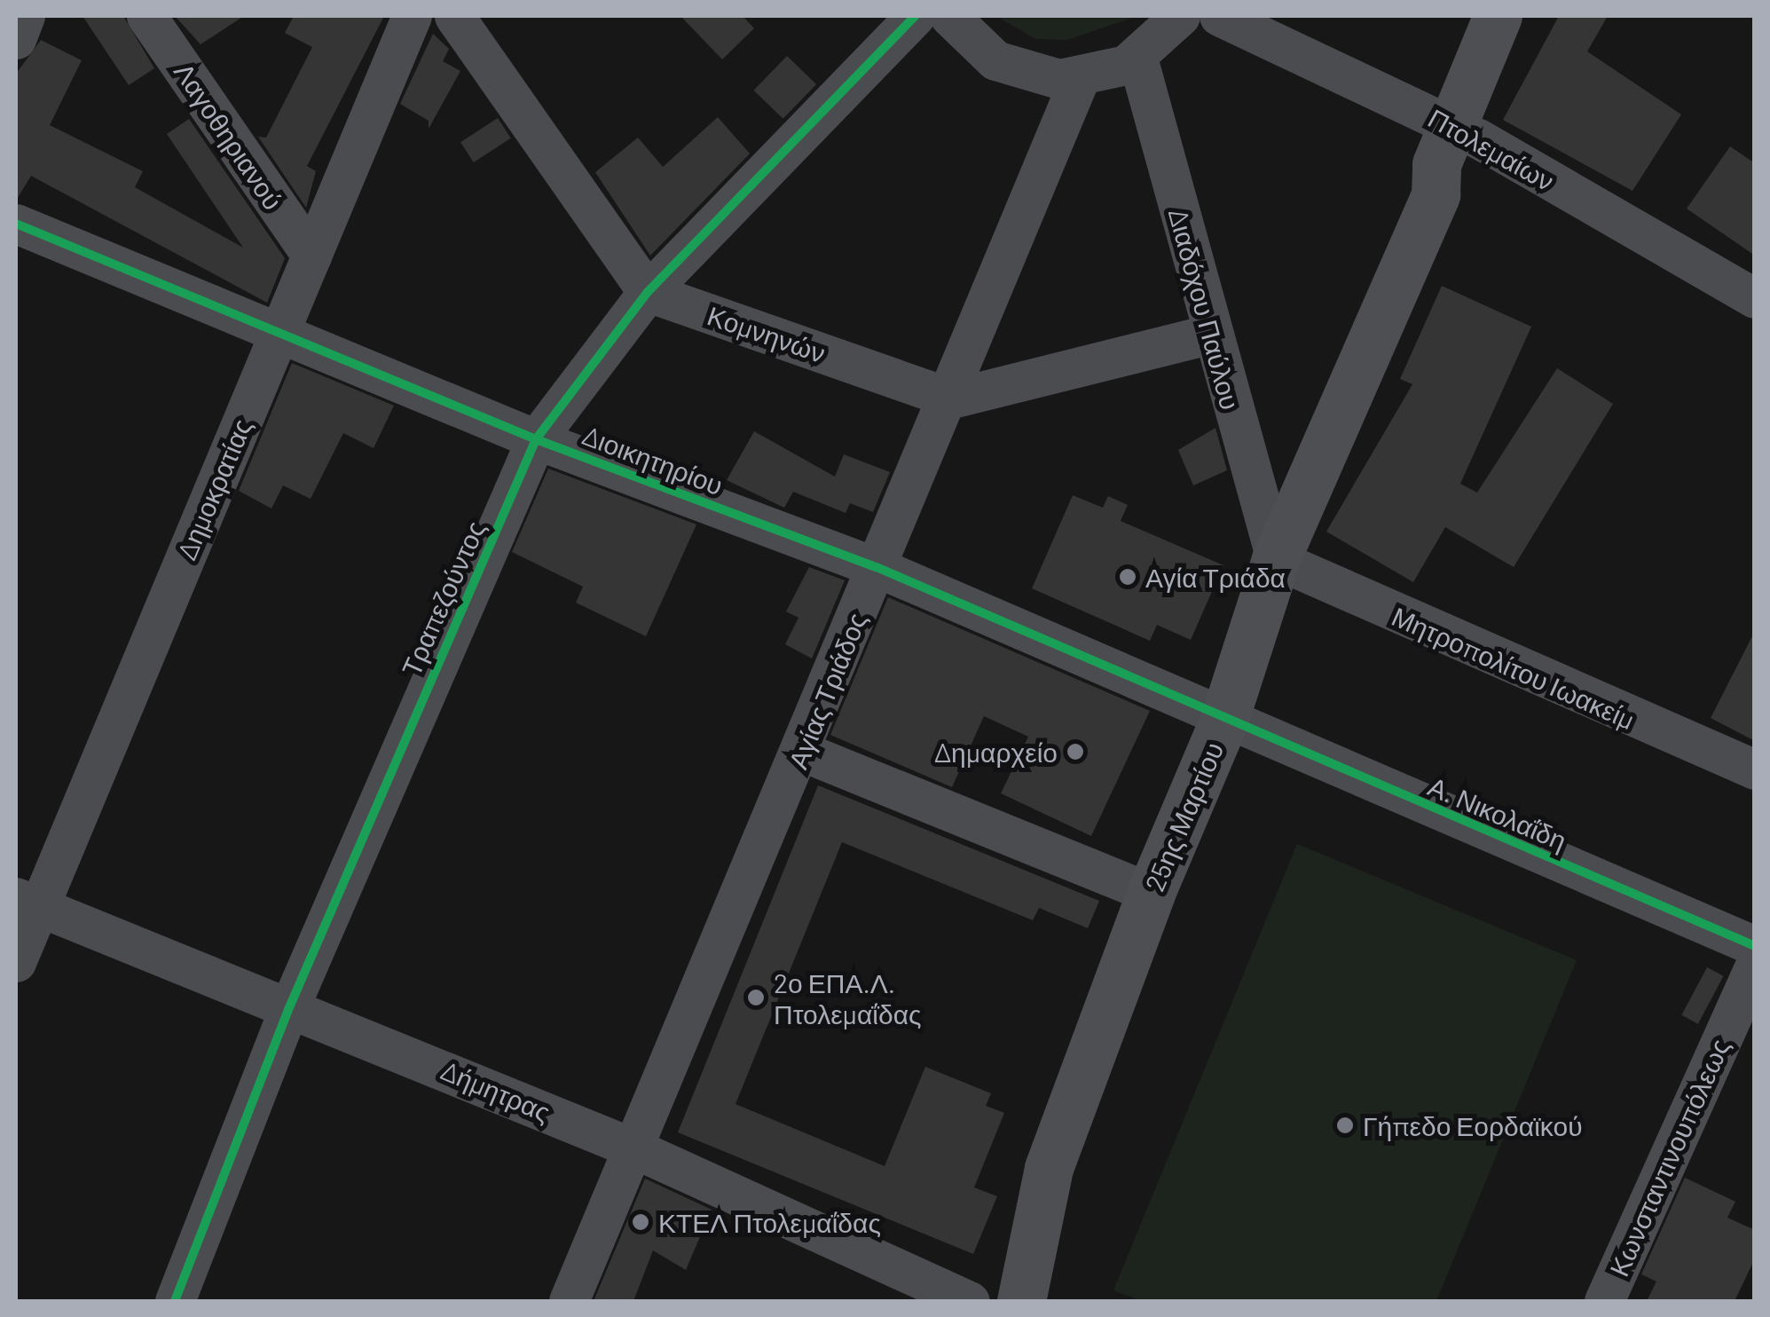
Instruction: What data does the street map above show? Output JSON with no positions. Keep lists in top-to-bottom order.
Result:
{
  "streets": {
    "main road": ["25ης Μαρτίου"],
    "street": [
      "Λαγοθηριανού",
      "Πτολεμαίων",
      "Διαδόχου Παύλου",
      "Κομνηνών",
      "Διοικητηρίου",
      "Δημοκρατίας",
      "Τραπεζούντος",
      "Μητροπολίτου Ιωακείμ",
      "Αγίας Τριάδος",
      "Α. Νικολαΐδη",
      "Δήμητρας",
      "Κωνσταντινουπόλεως"
    ]
  },
  "crossings": [
    ["Λαγοθηριανού", "Δημοκρατίας"],
    ["Πτολεμαίων", "25ης Μαρτίου"],
    ["Διαδόχου Παύλου", "Μητροπολίτου Ιωακείμ"],
    ["Διαδόχου Παύλου", "25ης Μαρτίου"],
    ["Κομνηνών", "Τραπεζούντος"],
    ["Κομνηνών", "Αγίας Τριάδος"],
    ["Διοικητηρίου", "Δημοκρατίας"],
    ["Διοικητηρίου", "Τραπεζούντος"],
    ["Διοικητηρίου", "Αγίας Τριάδος"],
    ["Διοικητηρίου", "Α. Νικολαΐδη"],
    ["Διοικητηρίου", "25ης Μαρτίου"],
    ["Δημοκρατίας", "Δήμητρας"],
    ["Τραπεζούντος", "Δήμητρας"],
    ["Μητροπολίτου Ιωακείμ", "25ης Μαρτίου"],
    ["Αγίας Τριάδος", "Δήμητρας"],
    ["Α. Νικολαΐδη", "25ης Μαρτίου"]
  ],
  "places": [
    "Αγία Τριάδα",
    "Δημαρχείο",
    "2ο ΕΠΑ.Λ. Πτολεμαΐδας",
    "Γήπεδο Εορδαϊκού",
    "ΚΤΕΛ Πτολεμαΐδας"
  ]
}
